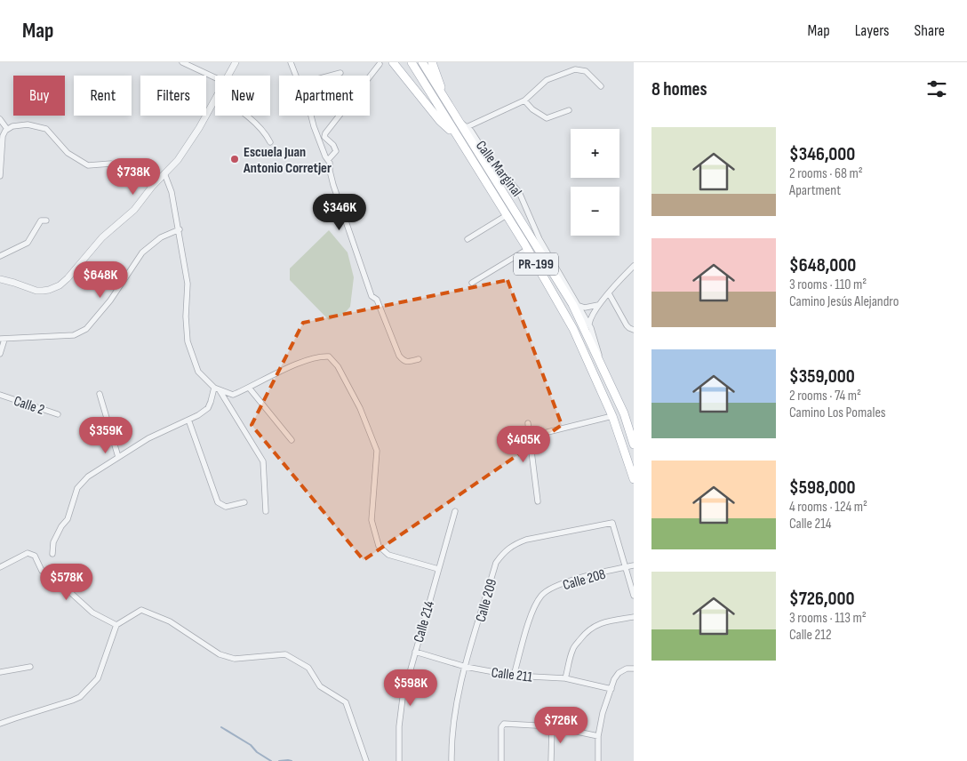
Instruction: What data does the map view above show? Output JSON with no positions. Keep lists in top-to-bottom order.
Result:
{
  "streets": {
    "main road": ["PR-199"],
    "street": [
      "Calle Marginal",
      "Calle 2",
      "Calle 208",
      "Calle 209",
      "Calle 214",
      "Calle 211"
    ]
  },
  "crossings": [
    ["Calle Marginal", "PR-199"],
    ["Calle 208", "Calle 209"],
    ["Calle 208", "Calle 211"],
    ["Calle 209", "Calle 211"],
    ["Calle 214", "Calle 211"]
  ],
  "places": ["Escuela Juan Antonio Corretjer"],
  "page": {
    "header": "Map",
    "nav": ["Map", "Layers", "Share"],
    "heading": "8 homes",
    "chip": [
      "Buy",
      "Rent",
      "Filters",
      "New",
      "Apartment"
    ],
    "list": [
      {
        "name": "$346,000",
        "note": "2 rooms · 68 m² · Apartment"
      },
      {
        "name": "$648,000",
        "note": "3 rooms · 110 m² · Camino Jesús Alejandro"
      },
      {
        "name": "$359,000",
        "note": "2 rooms · 74 m² · Camino Los Pomales"
      },
      {
        "name": "$598,000",
        "note": "4 rooms · 124 m² · Calle 214"
      },
      {
        "name": "$726,000",
        "note": "3 rooms · 113 m² · Calle 212"
      }
    ],
    "map_buttons": ["+", "−"],
    "price": [
      "$738K",
      "$346K",
      "$648K",
      "$359K",
      "$405K",
      "$578K",
      "$598K",
      "$726K"
    ]
  }
}
